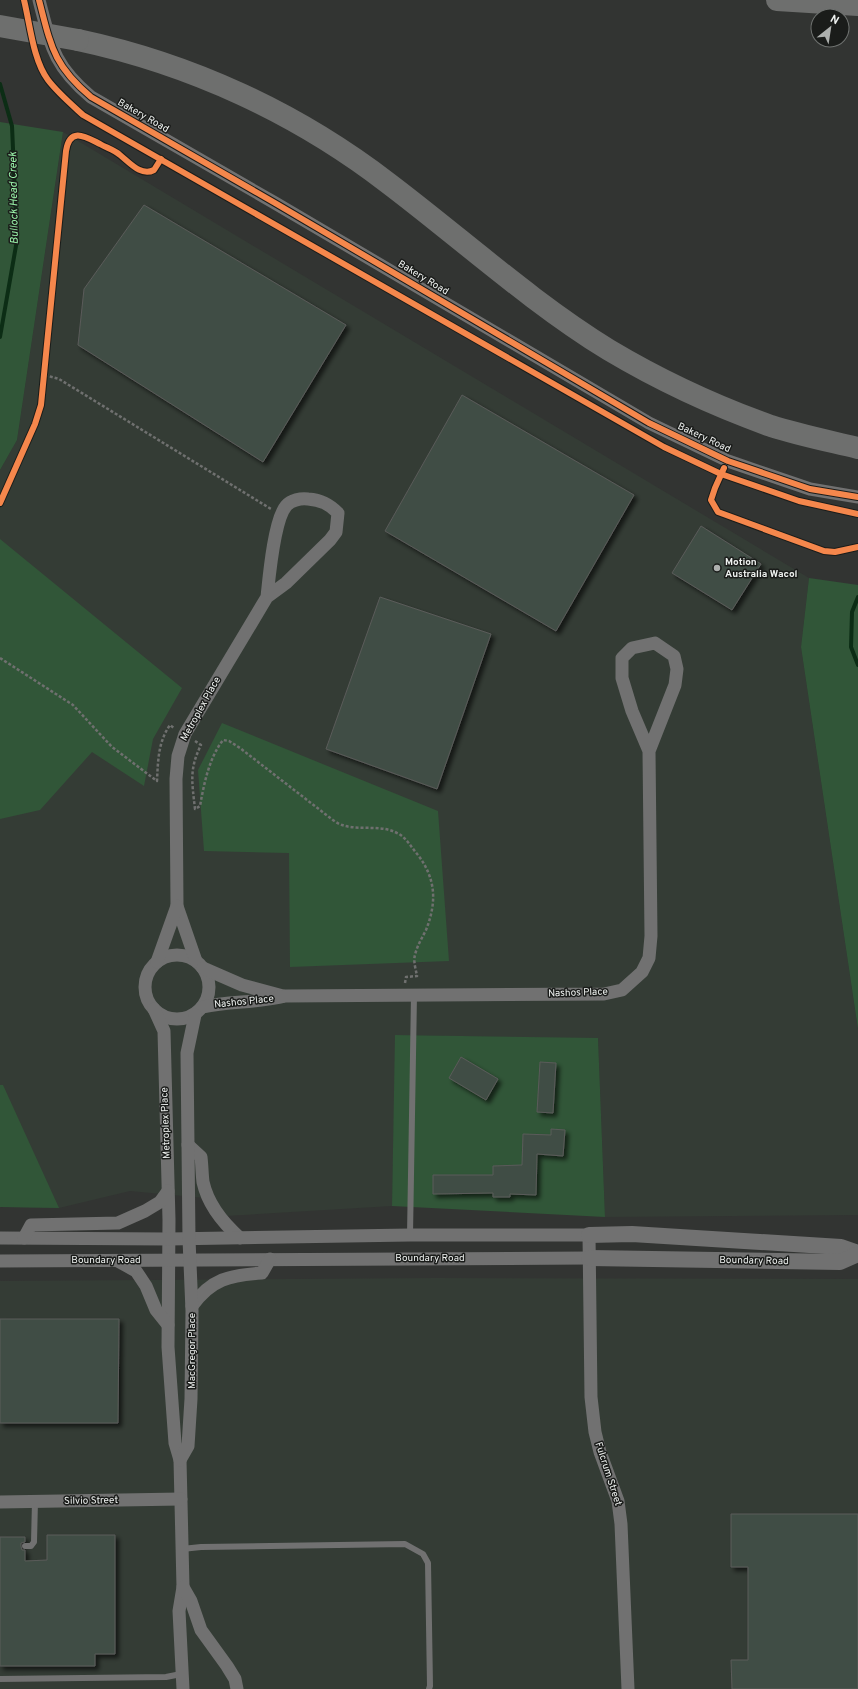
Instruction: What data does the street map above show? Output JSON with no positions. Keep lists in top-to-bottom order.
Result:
{
  "streets": {
    "street": [
      "Bakery Road",
      "Metroplex Place",
      "Nashos Place",
      "Boundary Road",
      "MacGregor Place",
      "Fulcrum Street",
      "Silvio Street"
    ]
  },
  "crossings": [
    ["Metroplex Place", "Nashos Place"],
    ["Metroplex Place", "Boundary Road"],
    ["Metroplex Place", "MacGregor Place"],
    ["Boundary Road", "MacGregor Place"],
    ["Boundary Road", "Fulcrum Street"],
    ["MacGregor Place", "Silvio Street"]
  ],
  "water": ["Bullock Head Creek"],
  "places": ["Motion Australia Wacol"],
  "north": "top right"
}
